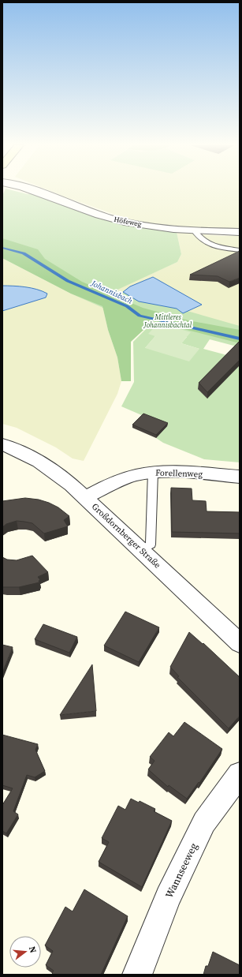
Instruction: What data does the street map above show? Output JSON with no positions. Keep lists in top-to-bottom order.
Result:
{
  "streets": {
    "street": [
      "Höfeweg",
      "Forellenweg",
      "Großdornberger Straße",
      "Wannseeweg"
    ]
  },
  "crossings": [
    ["Forellenweg", "Großdornberger Straße"]
  ],
  "water": ["Johannisbach"],
  "parks": ["Mittleres Johannisbachtal"],
  "north": "right"
}
